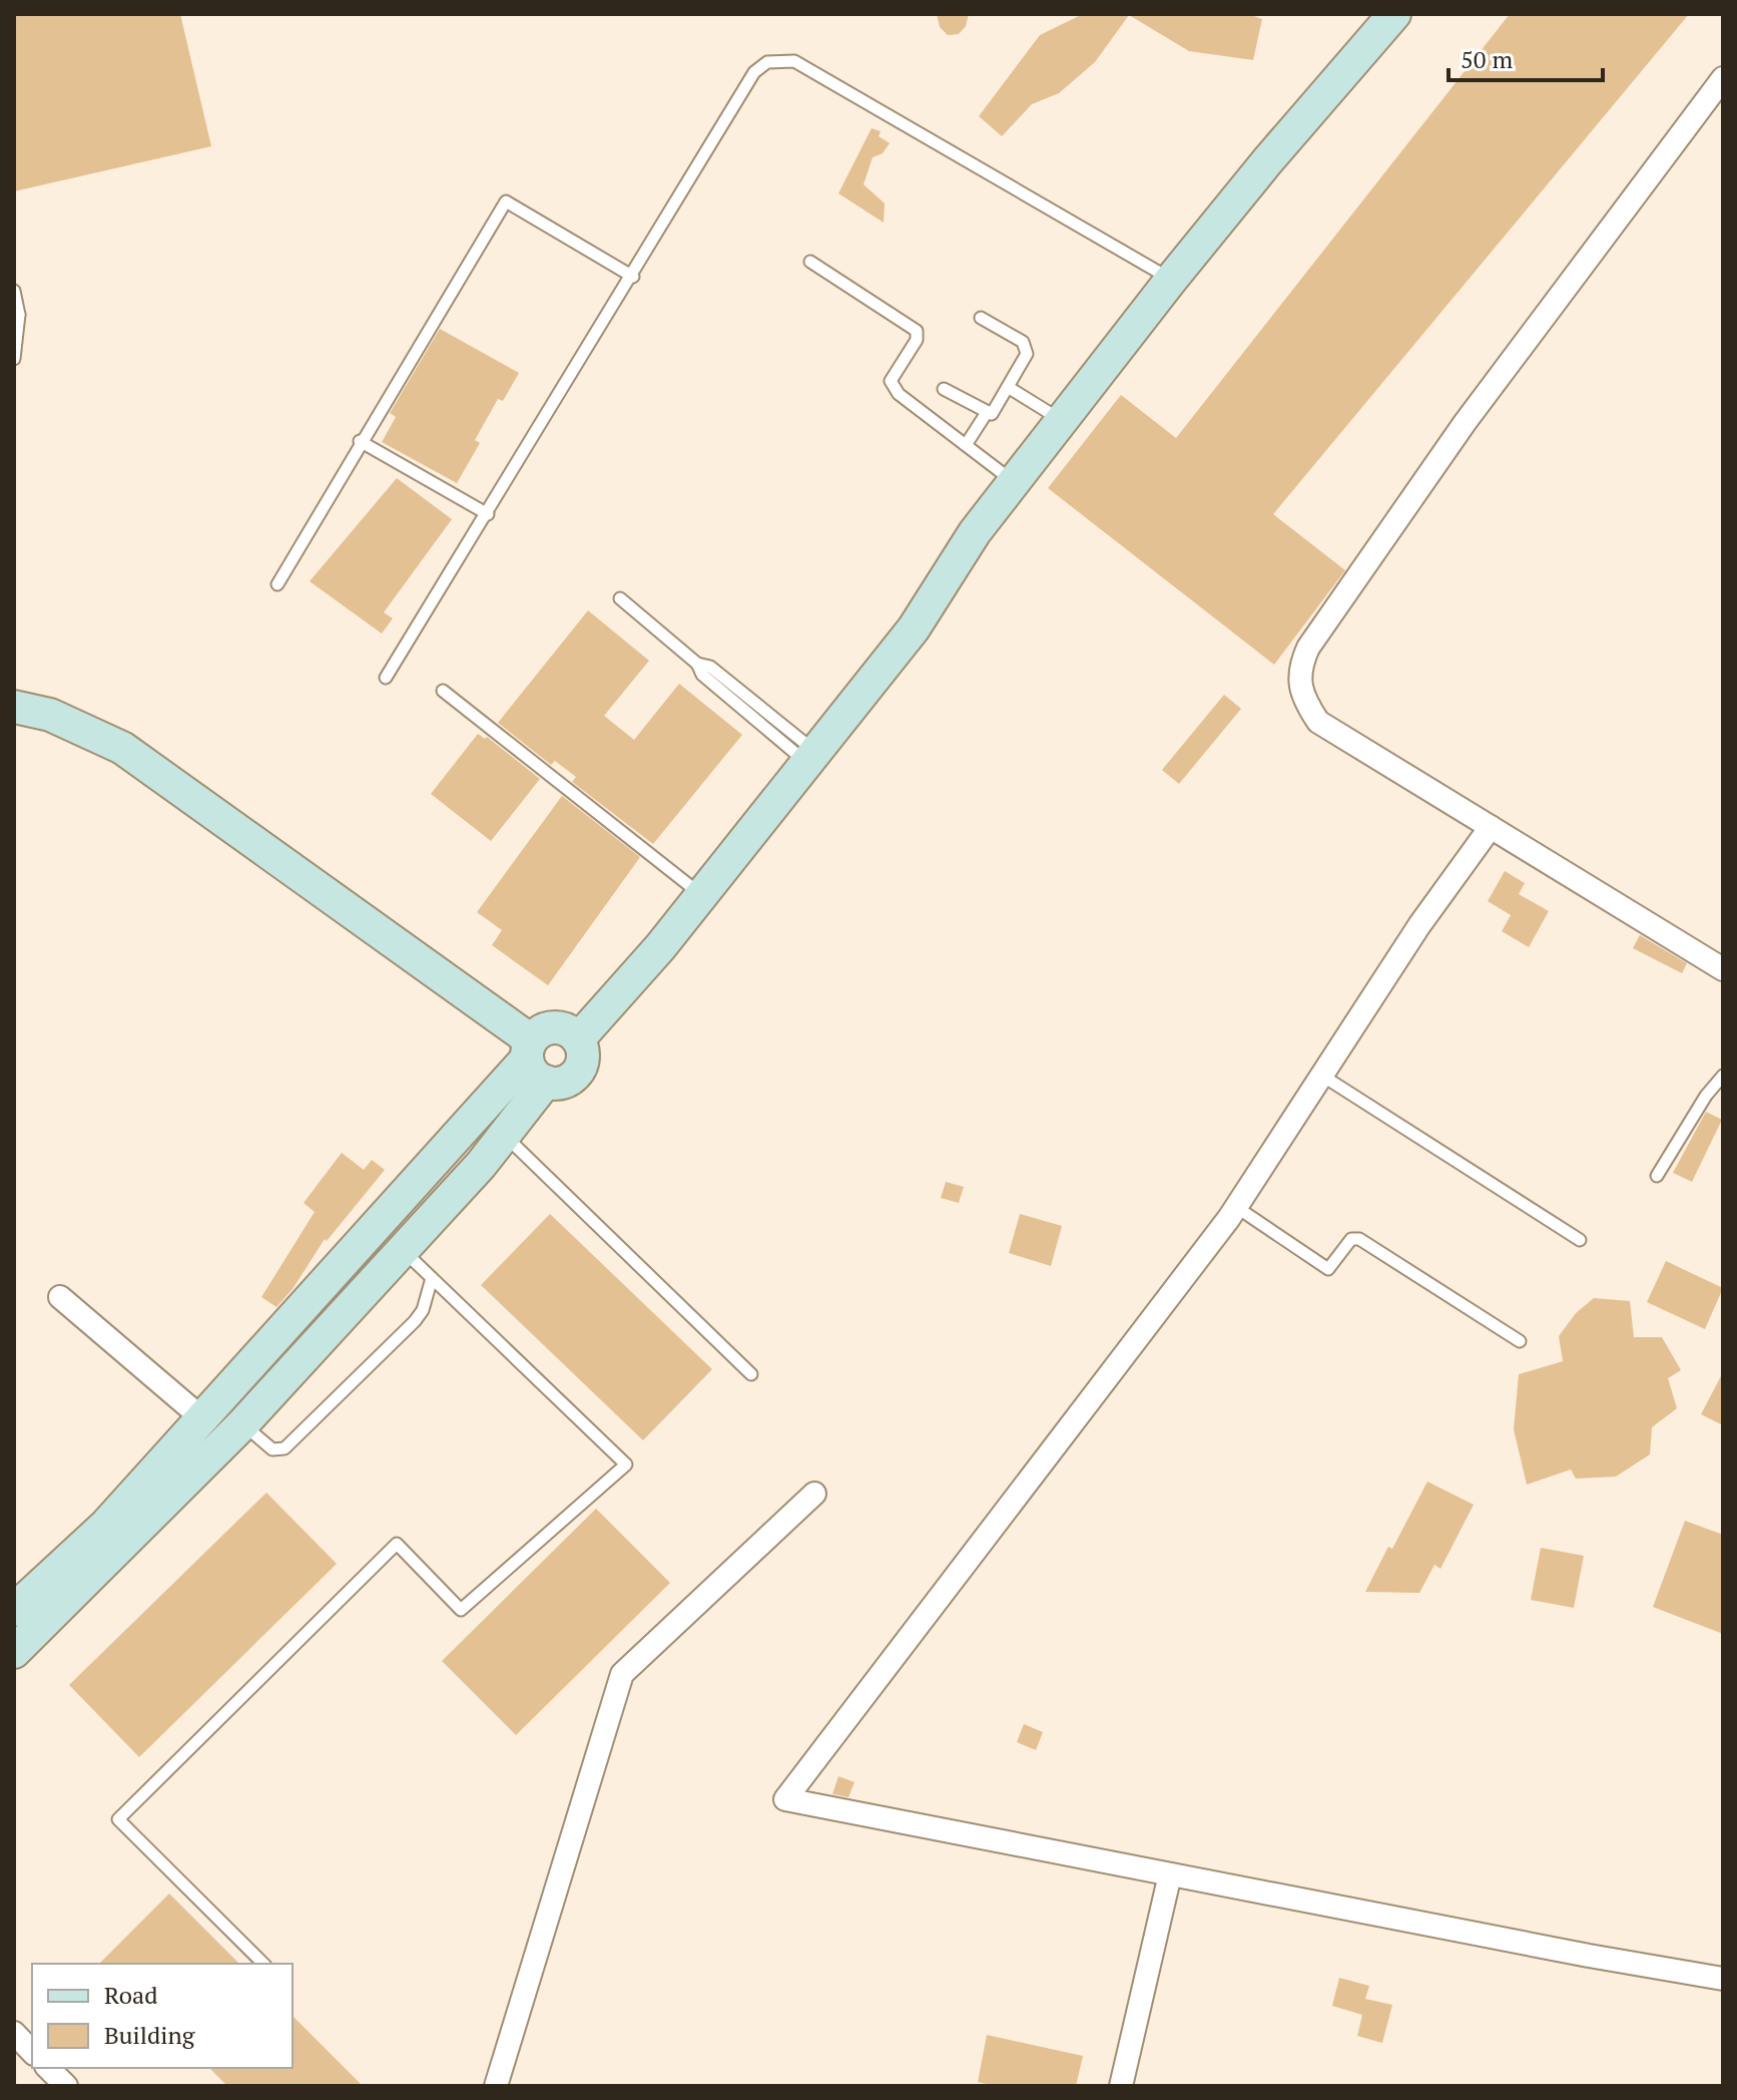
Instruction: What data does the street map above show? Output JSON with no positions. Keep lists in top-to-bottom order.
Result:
{
  "legend": ["Road", "Building"],
  "scale_bar": "50 m"
}
